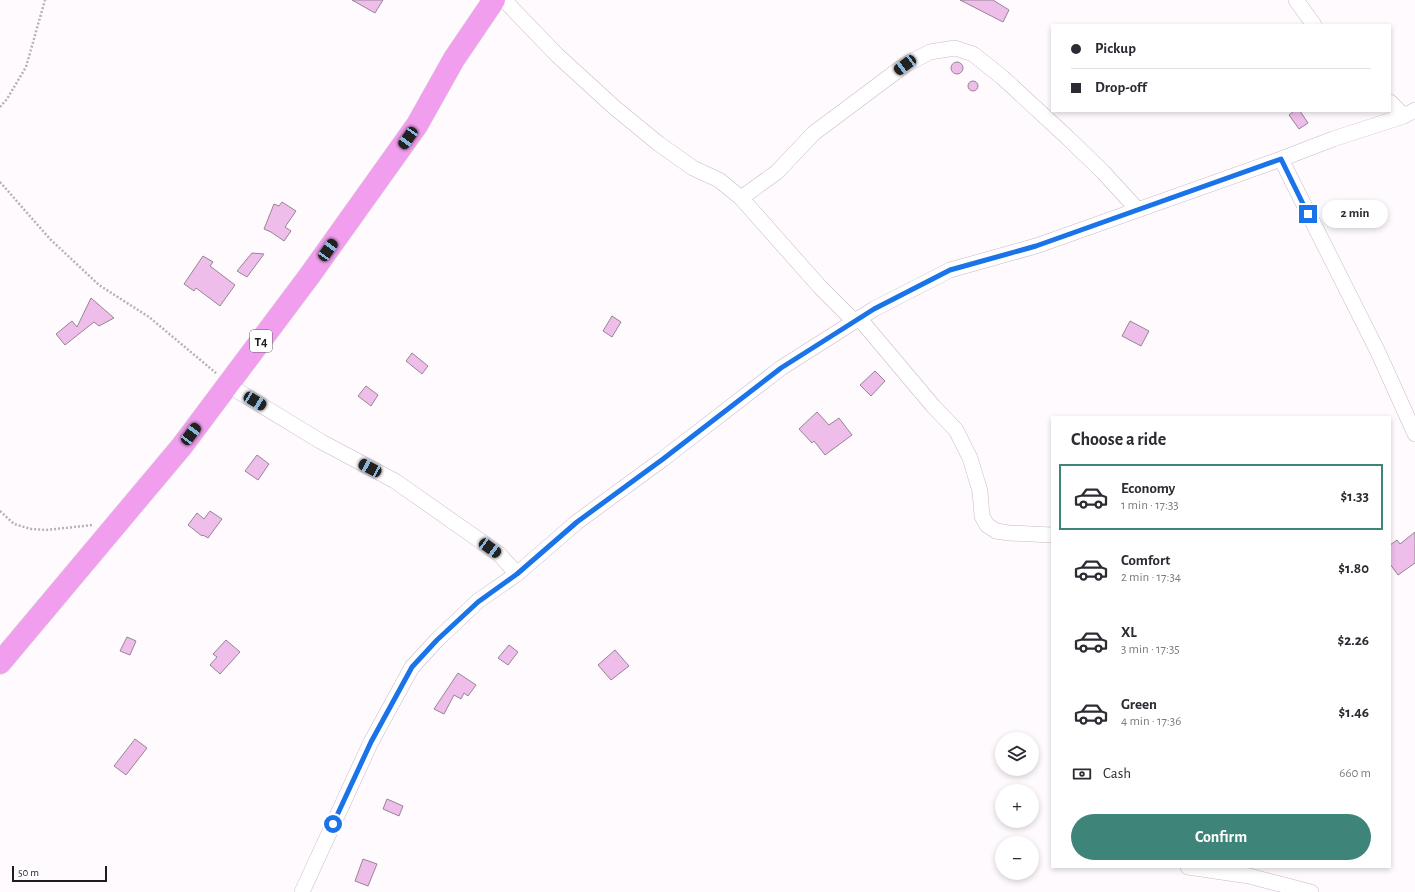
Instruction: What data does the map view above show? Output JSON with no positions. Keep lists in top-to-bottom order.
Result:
{
  "streets": {
    "highway": ["T4"]
  },
  "scale_bar": "50 m",
  "page": {
    "banner": ["Pickup", "Drop-off"],
    "bubble": "2 min",
    "heading": "Choose a ride",
    "list": [
      {
        "name": "Economy",
        "note": "1 min · 17:33",
        "value": "$1.33"
      },
      {
        "name": "Comfort",
        "note": "2 min · 17:34",
        "value": "$1.80"
      },
      {
        "name": "XL",
        "note": "3 min · 17:35",
        "value": "$2.26"
      },
      {
        "name": "Green",
        "note": "4 min · 17:36",
        "value": "$1.46"
      }
    ],
    "map_buttons": ["+", "−"],
    "pay": ["Cash", "660 m"],
    "buttons": "Confirm",
    "scale": "50 m"
  }
}
